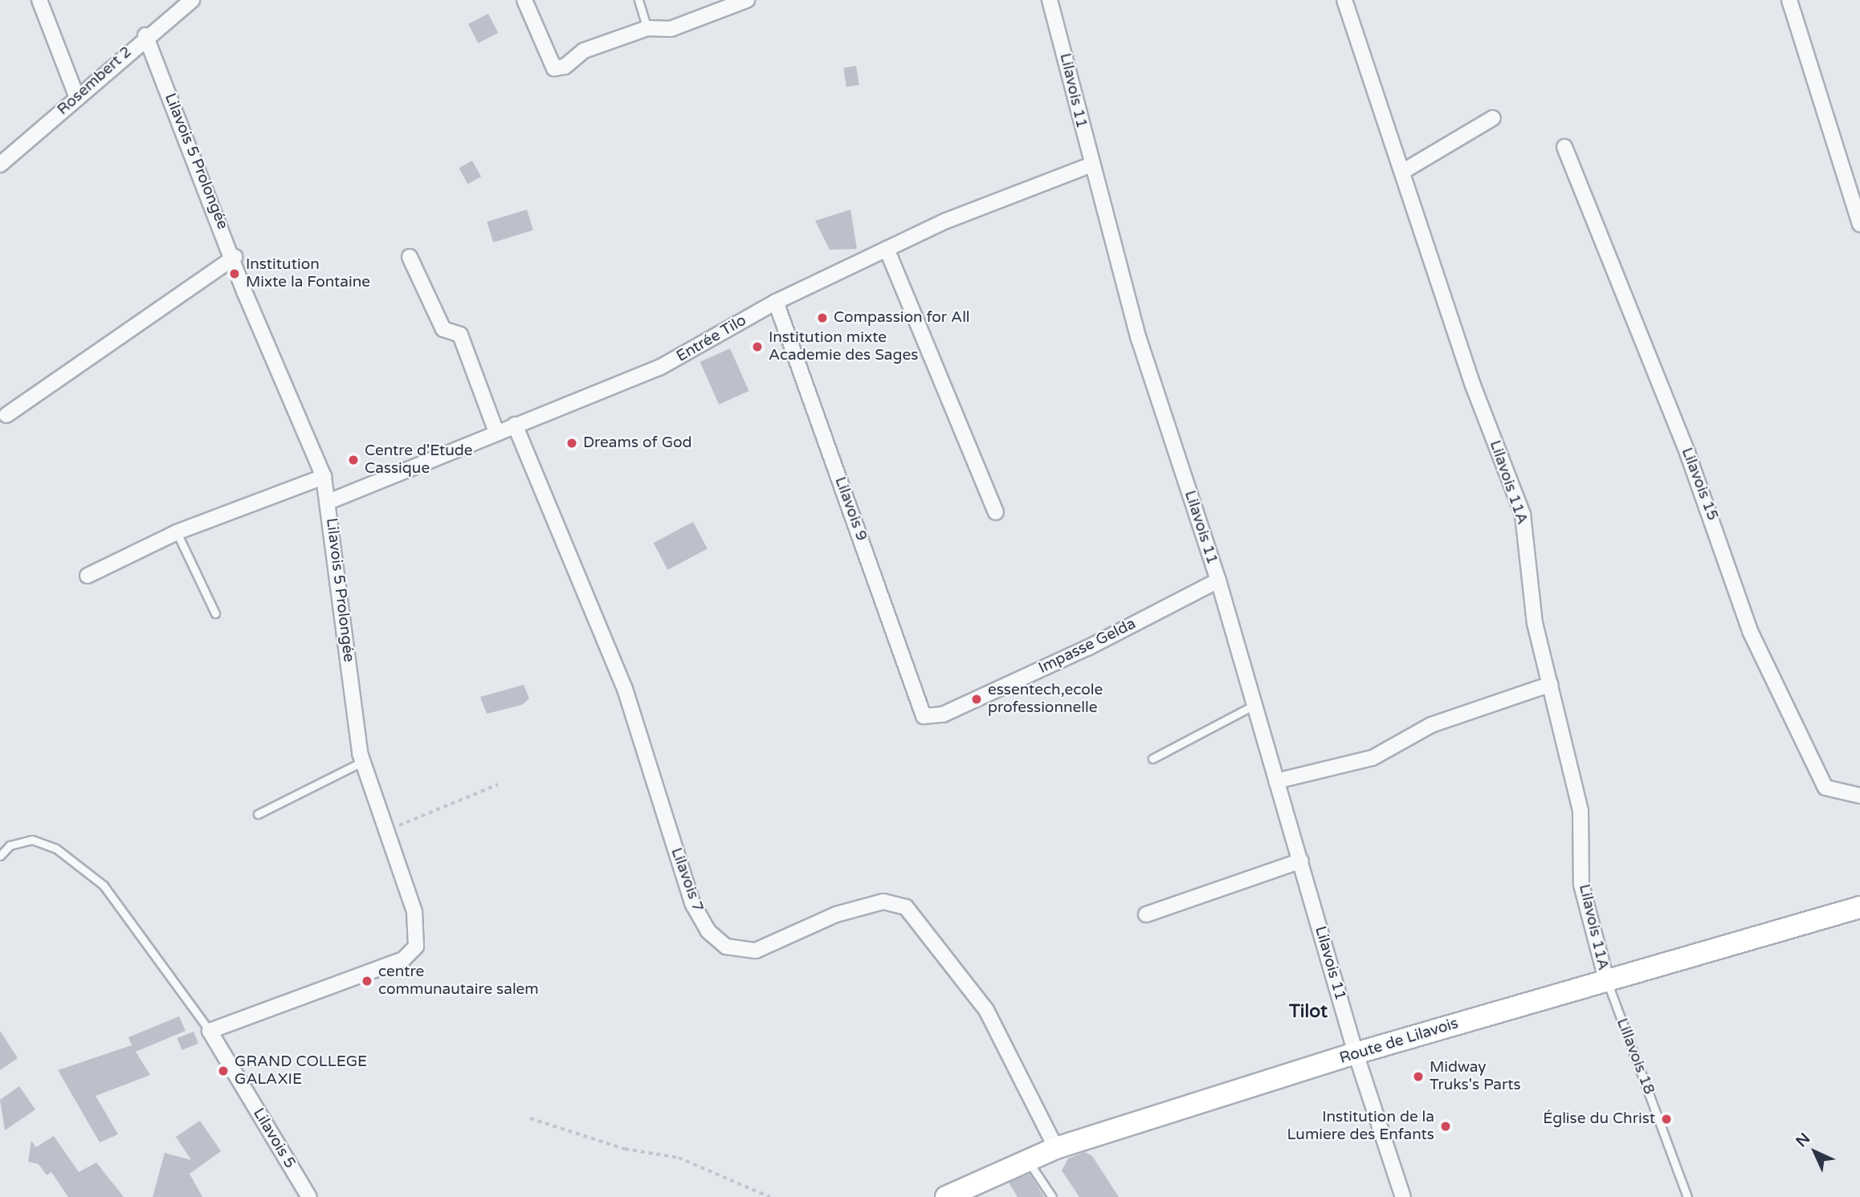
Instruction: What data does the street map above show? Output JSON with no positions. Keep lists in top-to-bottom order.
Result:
{
  "streets": {
    "main road": ["Route de Lilavois"],
    "street": [
      "Rosembert 2",
      "Lilavois 11",
      "Lilavois 5 Prolongée",
      "Entrée Tilo",
      "Lilavois 11A",
      "Lilavois 15",
      "Lilavois 9",
      "Impasse Gelda",
      "Lilavois 7",
      "Lilavois 5"
    ],
    "lane": ["Lillavois 18"]
  },
  "crossings": [
    ["Rosembert 2", "Lilavois 5 Prolongée"],
    ["Lilavois 11", "Entrée Tilo"],
    ["Lilavois 11", "Impasse Gelda"],
    ["Lilavois 11", "Route de Lilavois"],
    ["Lilavois 5 Prolongée", "Entrée Tilo"],
    ["Lilavois 5 Prolongée", "Lilavois 5"],
    ["Entrée Tilo", "Lilavois 9"],
    ["Entrée Tilo", "Lilavois 7"],
    ["Lilavois 11A", "Route de Lilavois"],
    ["Lilavois 11A", "Lillavois 18"],
    ["Lilavois 9", "Impasse Gelda"],
    ["Lilavois 7", "Route de Lilavois"],
    ["Route de Lilavois", "Lillavois 18"]
  ],
  "districts": ["Tilot"],
  "places": [
    "Institution Mixte la Fontaine",
    "Compassion for All",
    "Institution mixte Academie des Sages",
    "Dreams of God",
    "Centre d'Etude Cassique",
    "essentech,ecole professionnelle",
    "centre communautaire salem",
    "GRAND COLLEGE GALAXIE",
    "Midway Truks's Parts",
    "Église du Christ",
    "Institution de la Lumiere des Enfants"
  ],
  "north": "top left"
}
